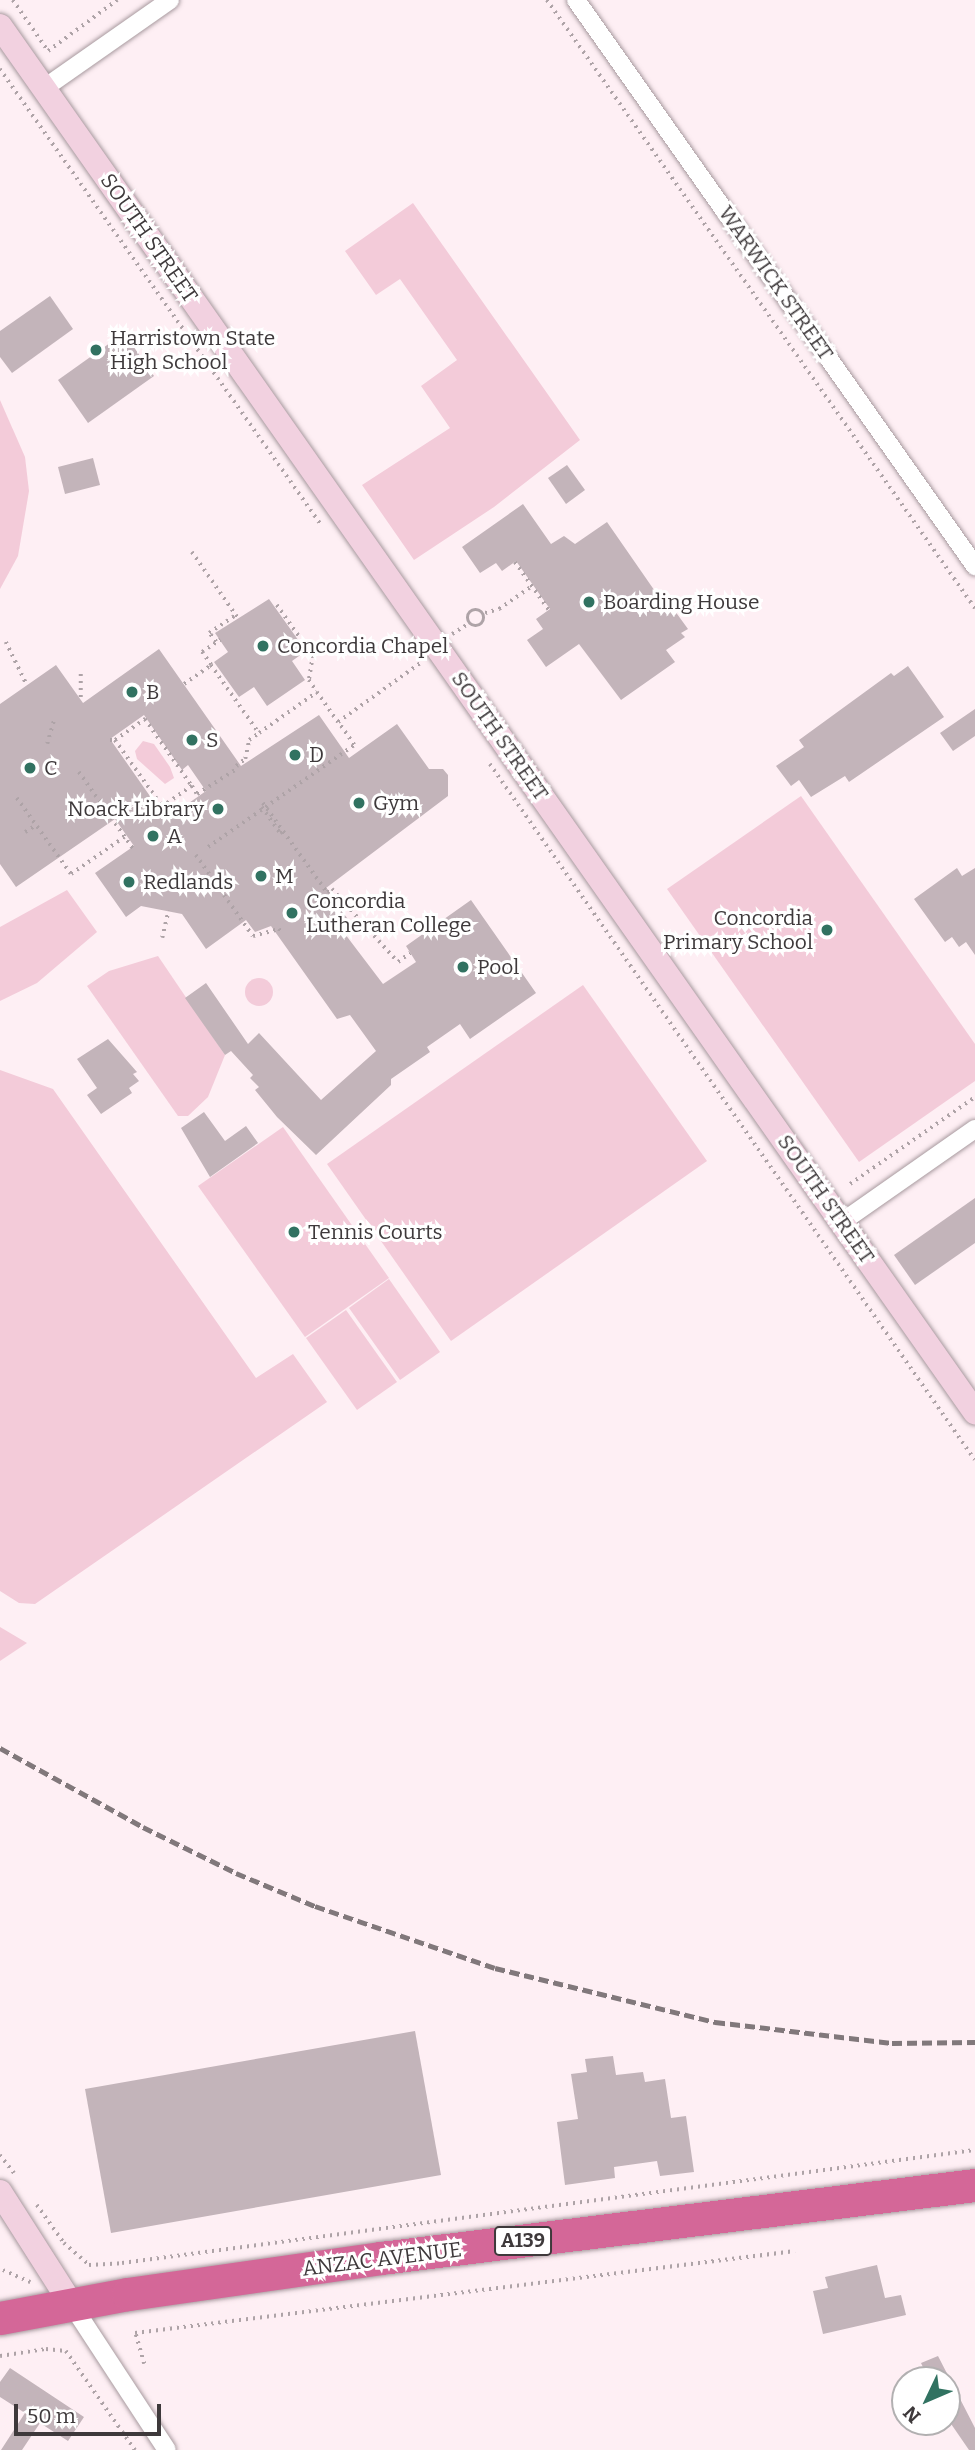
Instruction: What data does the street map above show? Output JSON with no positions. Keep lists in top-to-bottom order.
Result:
{
  "streets": {
    "highway": ["A139", "ANZAC AVENUE"],
    "street": ["SOUTH STREET", "WARWICK STREET"]
  },
  "places": [
    "Harristown State High School",
    "Boarding House",
    "Concordia Chapel",
    "B",
    "S",
    "D",
    "C",
    "Gym",
    "Noack Library",
    "A",
    "M",
    "Redlands",
    "Concordia Lutheran College",
    "Concordia Primary School",
    "Pool",
    "Tennis Courts"
  ],
  "scale_bar": "50 m",
  "north": "bottom left"
}
